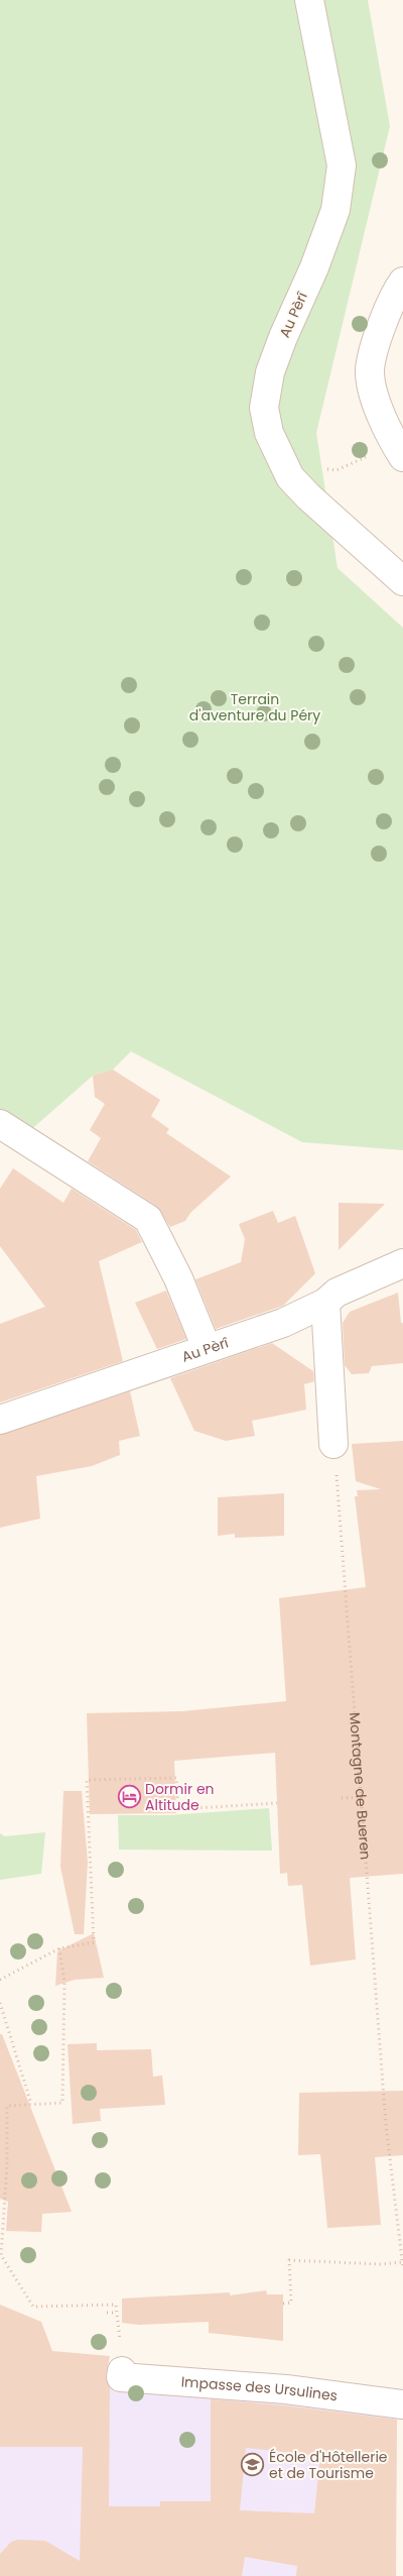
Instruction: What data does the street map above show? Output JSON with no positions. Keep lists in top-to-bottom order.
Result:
{
  "streets": {
    "street": ["Au Pèrî", "Impasse des Ursulines"],
    "path": ["Montagne de Bueren"]
  },
  "parks": ["Terrain d'aventure du Péry"],
  "places": {
    "hotel": ["Dormir en Altitude"],
    "school or university": ["École d'Hôtellerie et de Tourisme"]
  }
}
